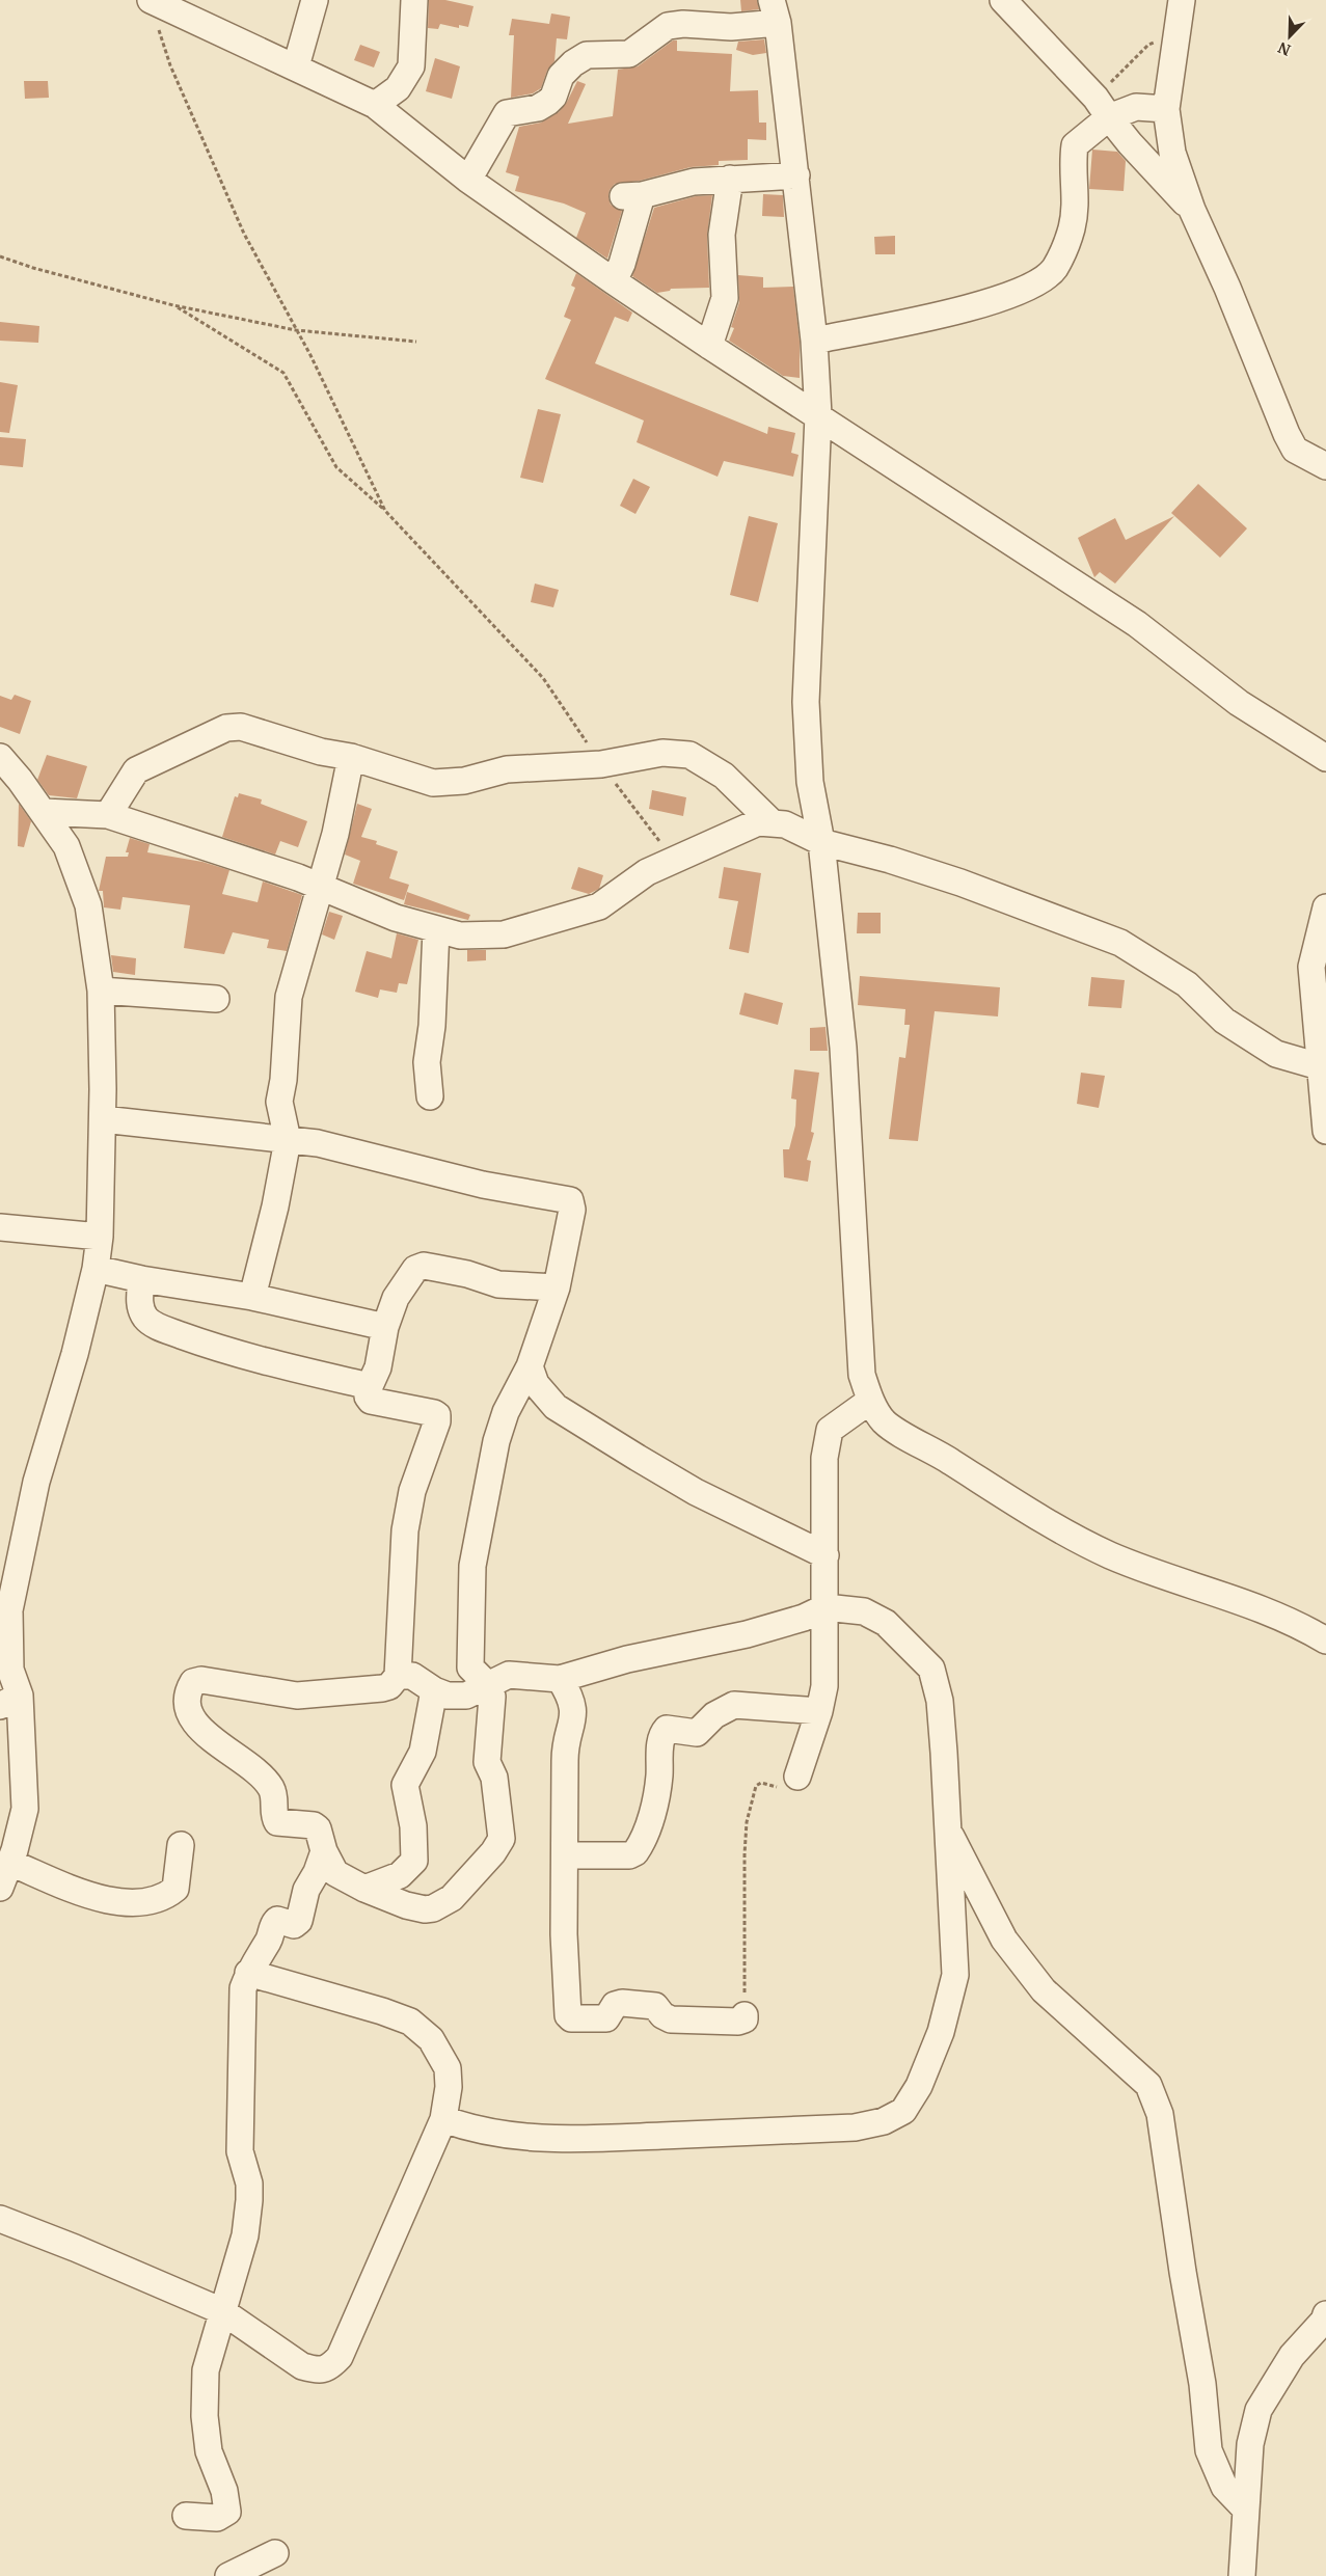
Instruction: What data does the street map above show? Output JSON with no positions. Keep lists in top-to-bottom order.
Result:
{
  "north": "bottom left"
}
